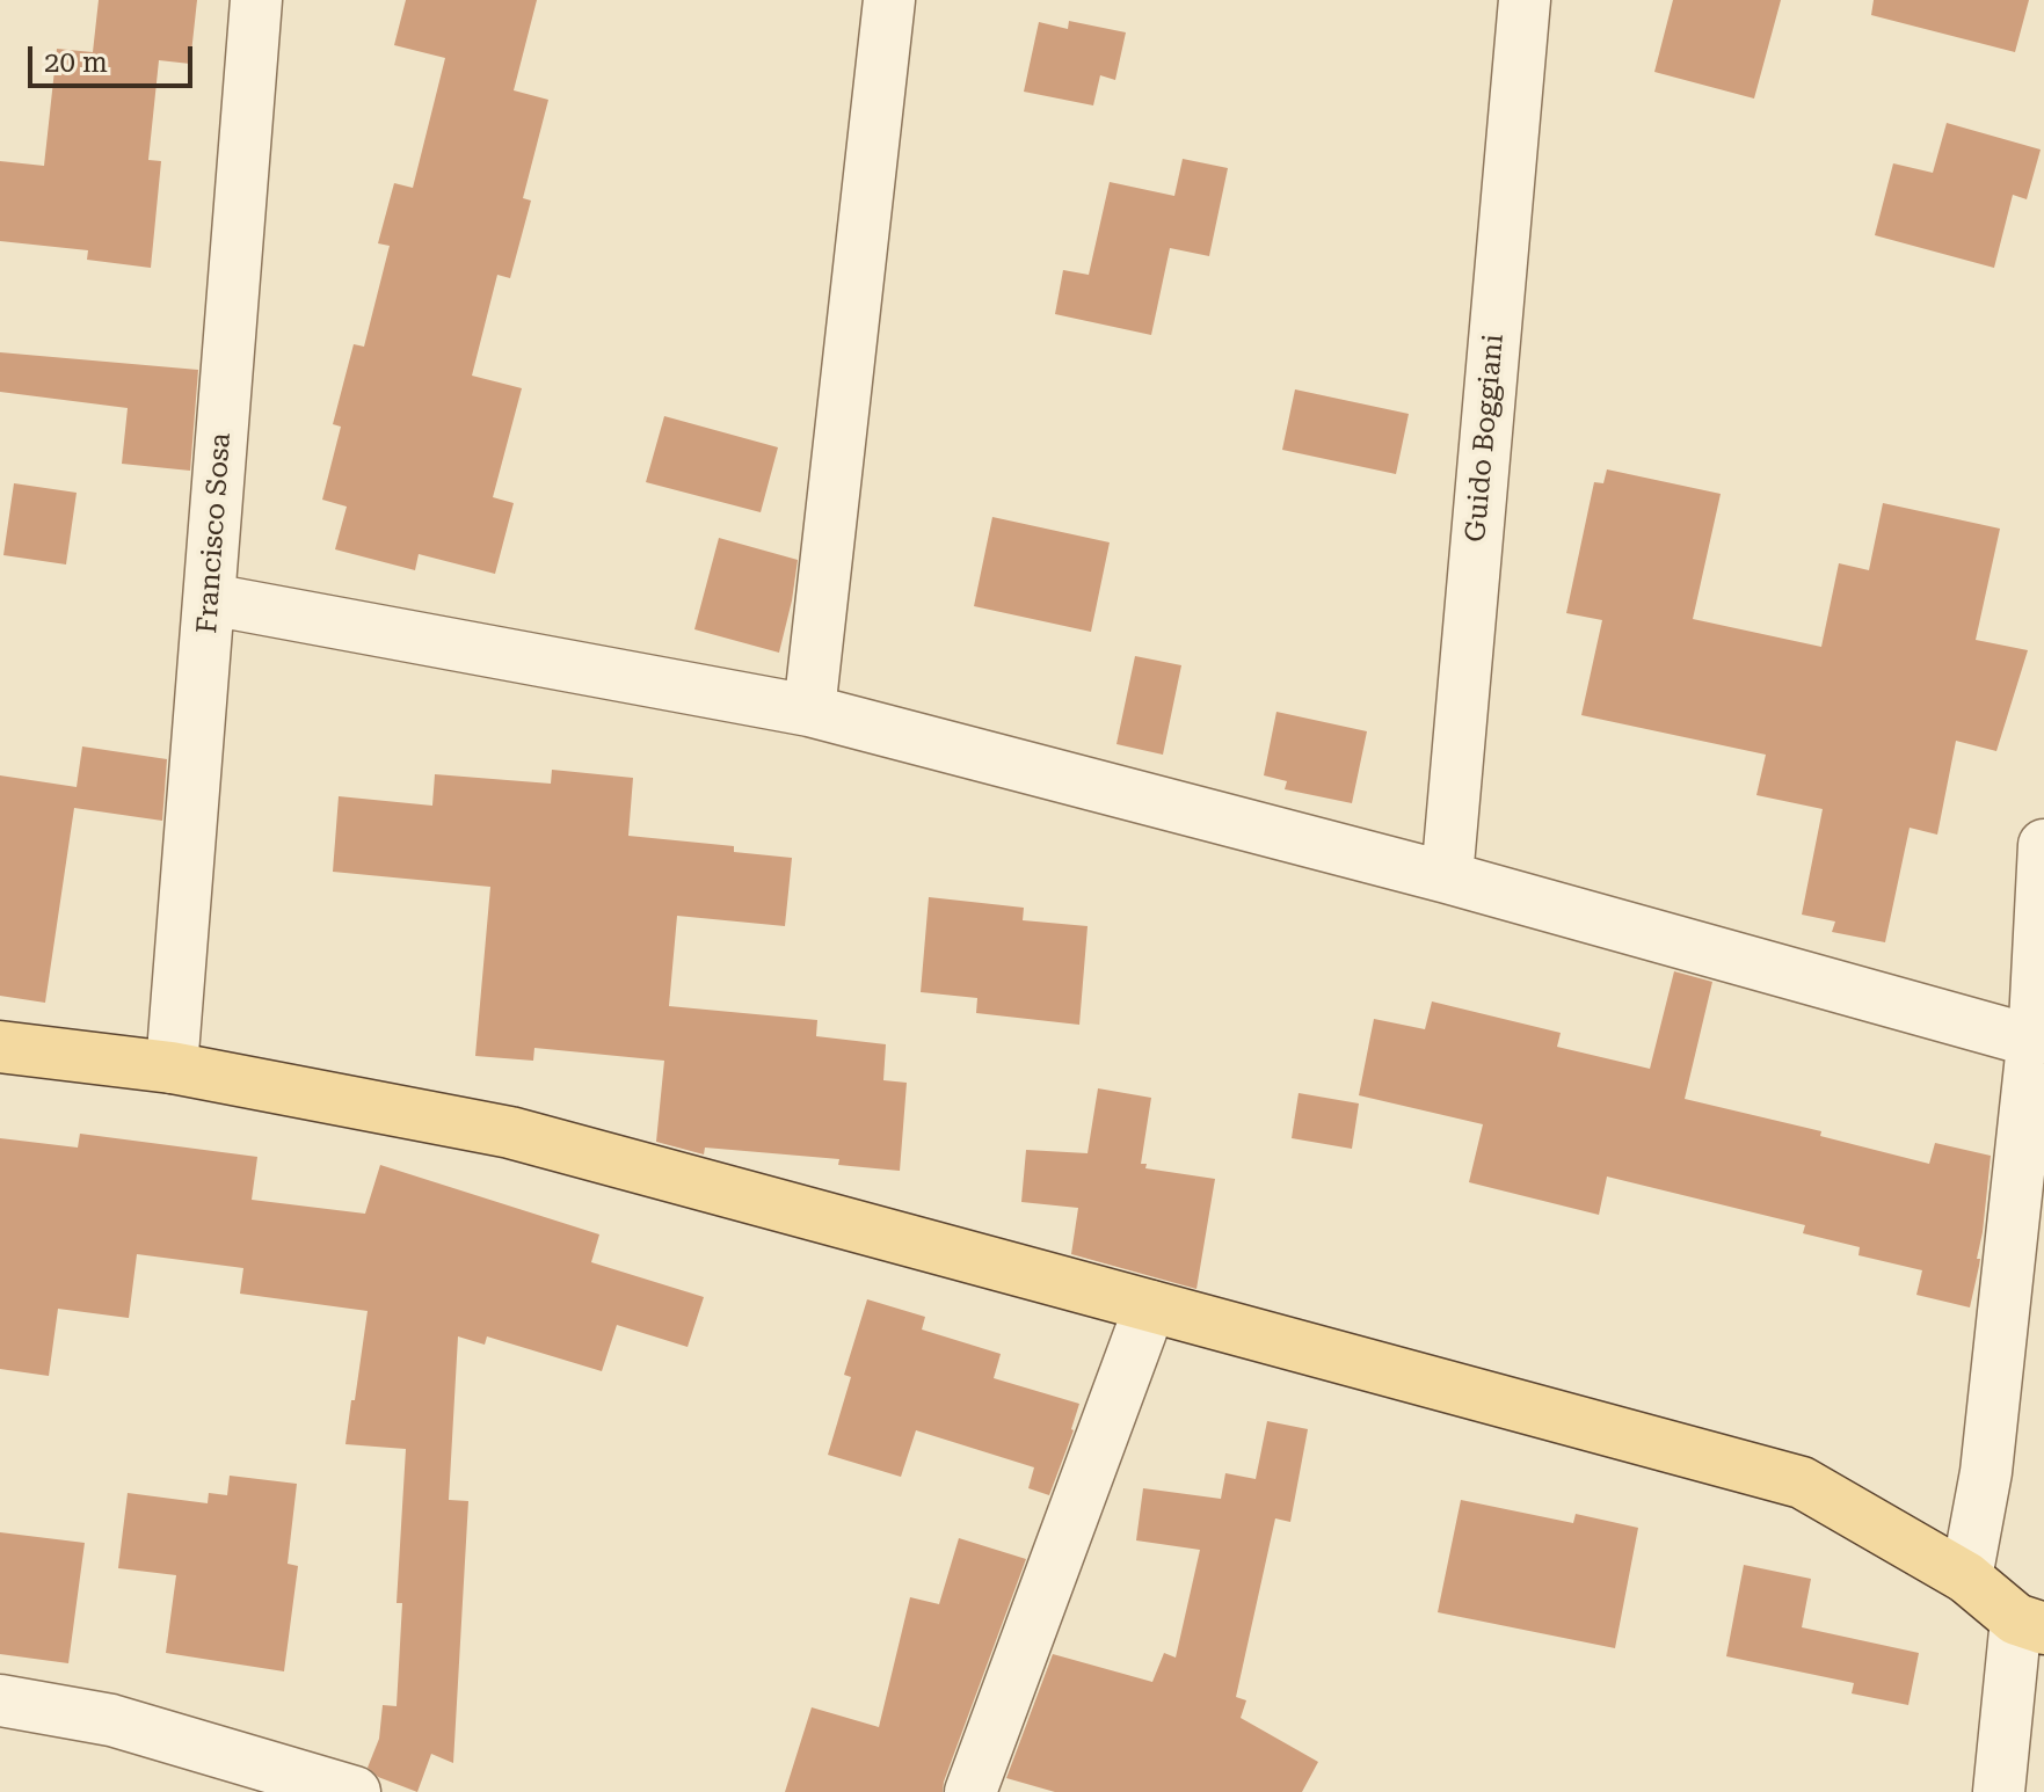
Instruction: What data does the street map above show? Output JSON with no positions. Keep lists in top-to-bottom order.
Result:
{
  "streets": {
    "street": ["Guido Boggiani", "Francisco Sosa"]
  },
  "scale_bar": "20 m"
}
